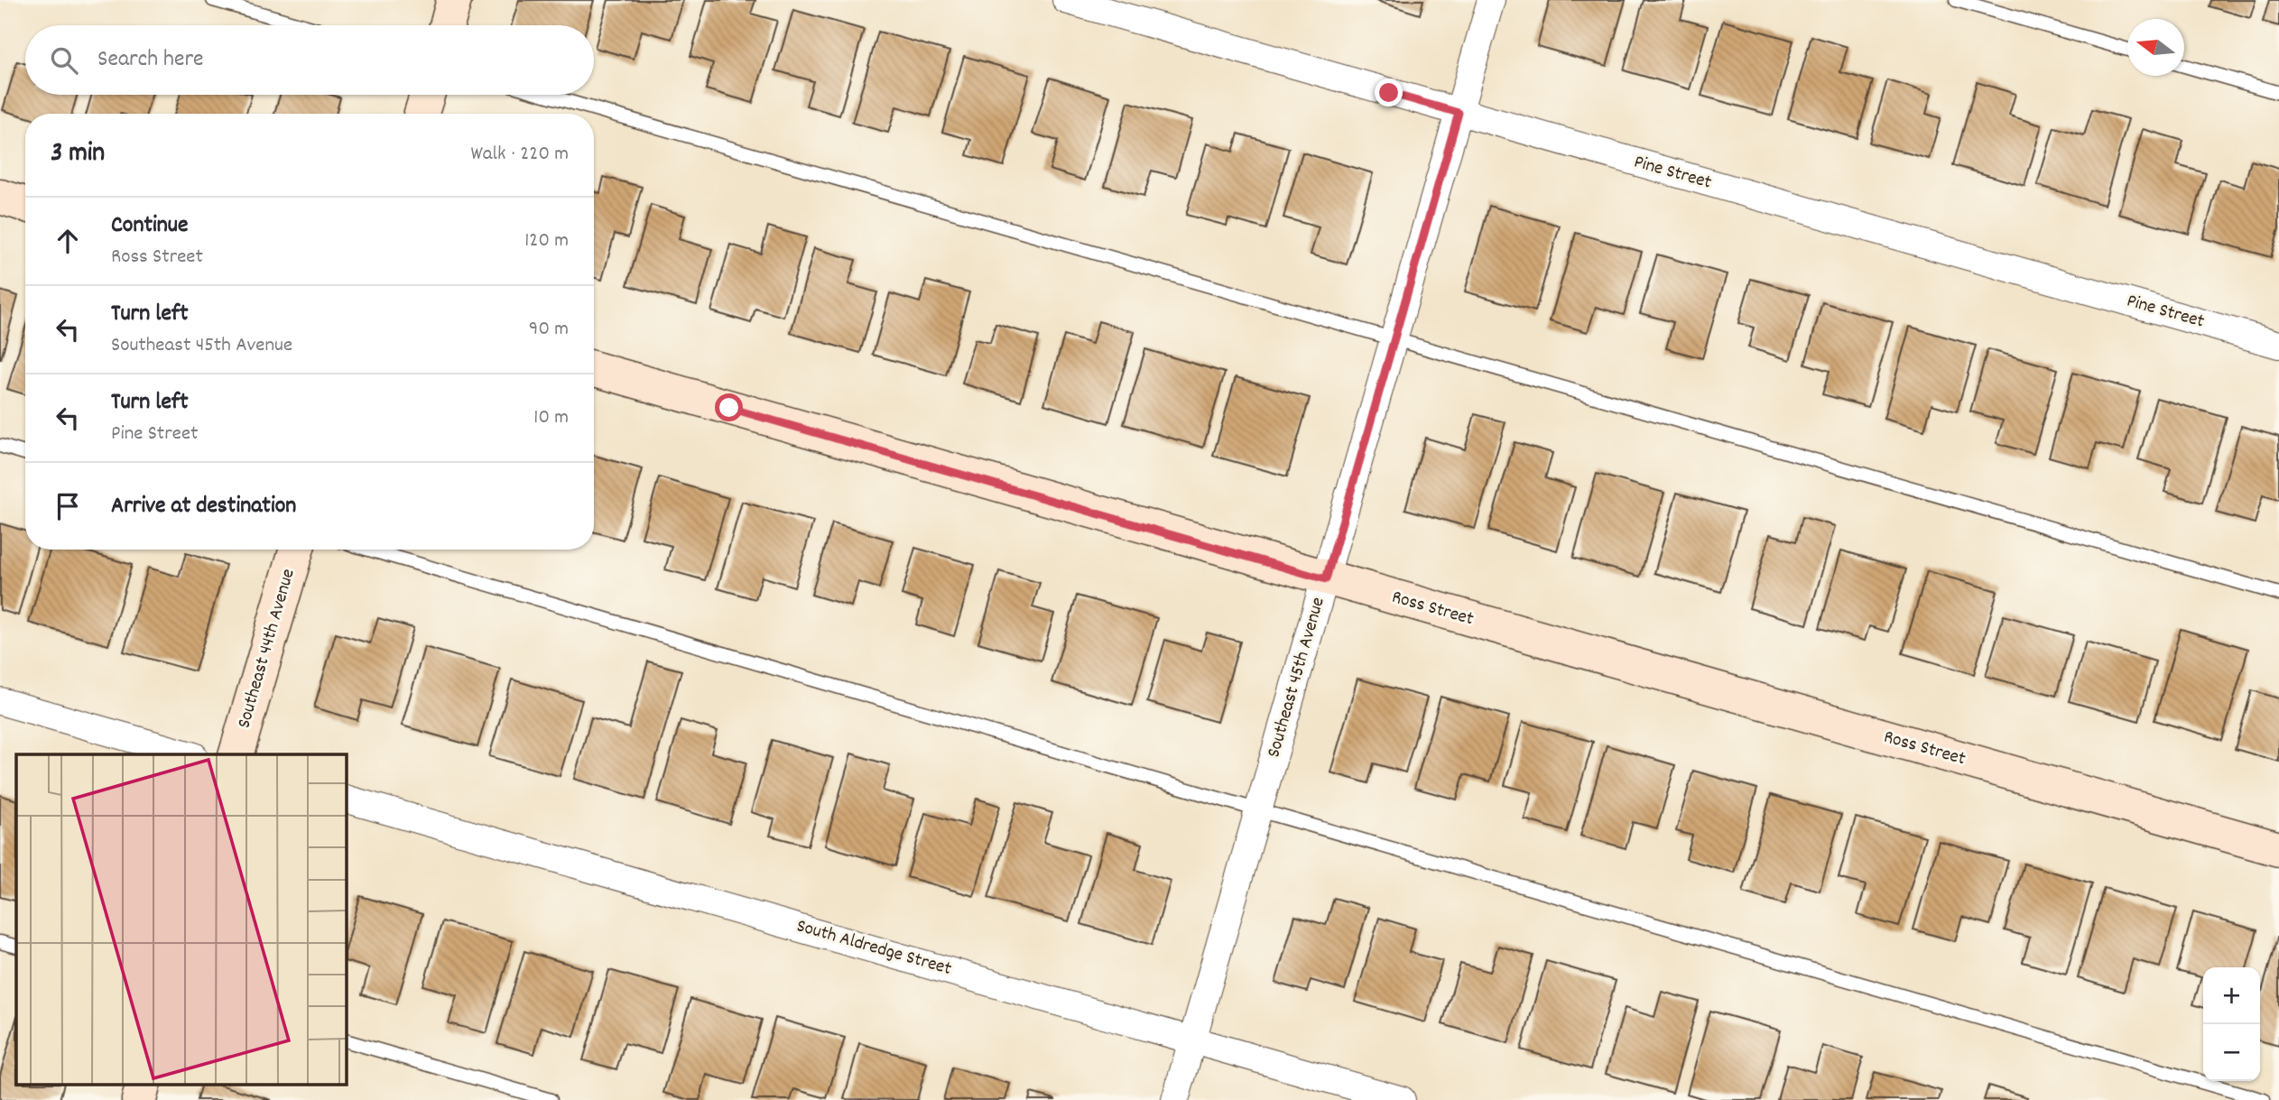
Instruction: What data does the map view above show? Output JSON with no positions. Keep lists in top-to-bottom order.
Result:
{
  "streets": {
    "street": [
      "Pine Street",
      "Ross Street",
      "Southeast 44th Avenue",
      "Southeast 45th Avenue",
      "South Aldredge Street"
    ]
  },
  "crossings": [
    ["Pine Street", "Southeast 45th Avenue"],
    ["Ross Street", "Southeast 45th Avenue"],
    ["Southeast 45th Avenue", "South Aldredge Street"]
  ],
  "north": "left",
  "page": {
    "search": "Search here",
    "heading": ["3 min", "Walk · 220 m"],
    "list": [
      ["Continue", "Ross Street", "120 m"],
      ["Turn left", "Southeast 45th Avenue", "90 m"],
      ["Turn left", "Pine Street", "10 m"],
      "Arrive at destination"
    ],
    "map_buttons": ["+", "−"]
  }
}
